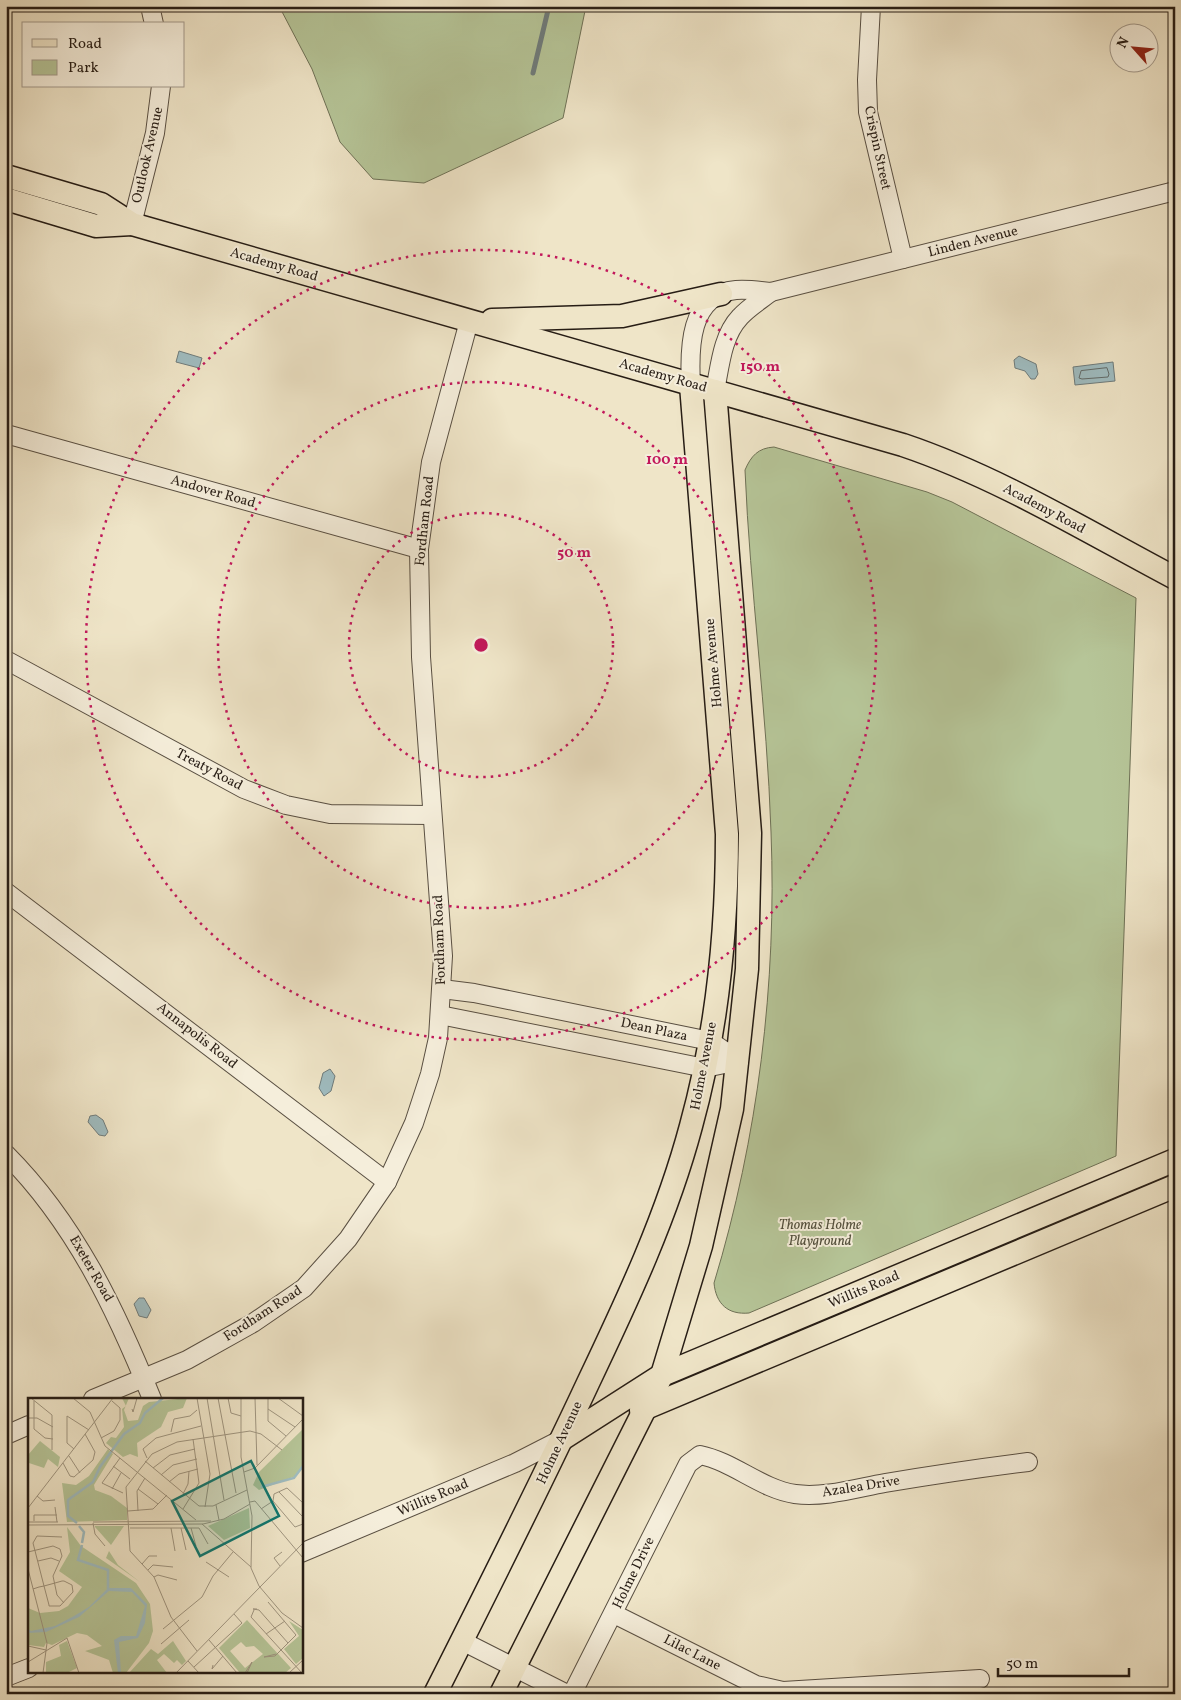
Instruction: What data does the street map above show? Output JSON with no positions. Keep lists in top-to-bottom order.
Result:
{
  "streets": {
    "main road": ["Academy Road", "Holme Avenue", "Willits Road"],
    "street": [
      "Crispin Street",
      "Outlook Avenue",
      "Linden Avenue",
      "Andover Road",
      "Fordham Road",
      "Treaty Road",
      "Dean Plaza",
      "Annapolis Road",
      "Exeter Road",
      "Azalea Drive",
      "Holme Drive",
      "Lilac Lane"
    ]
  },
  "crossings": [
    ["Crispin Street", "Linden Avenue"],
    ["Outlook Avenue", "Academy Road"],
    ["Linden Avenue", "Academy Road"],
    ["Linden Avenue", "Holme Avenue"],
    ["Academy Road", "Fordham Road"],
    ["Academy Road", "Holme Avenue"],
    ["Andover Road", "Fordham Road"],
    ["Fordham Road", "Treaty Road"],
    ["Fordham Road", "Dean Plaza"],
    ["Fordham Road", "Annapolis Road"],
    ["Fordham Road", "Exeter Road"],
    ["Holme Avenue", "Dean Plaza"],
    ["Holme Avenue", "Willits Road"],
    ["Azalea Drive", "Holme Drive"],
    ["Holme Drive", "Lilac Lane"]
  ],
  "parks": ["Thomas Holme Playground"],
  "legend": ["Road", "Park"],
  "scale_bar": "50 m",
  "north": "top left",
  "rings": ["150 m", "100 m", "50 m"]
}
